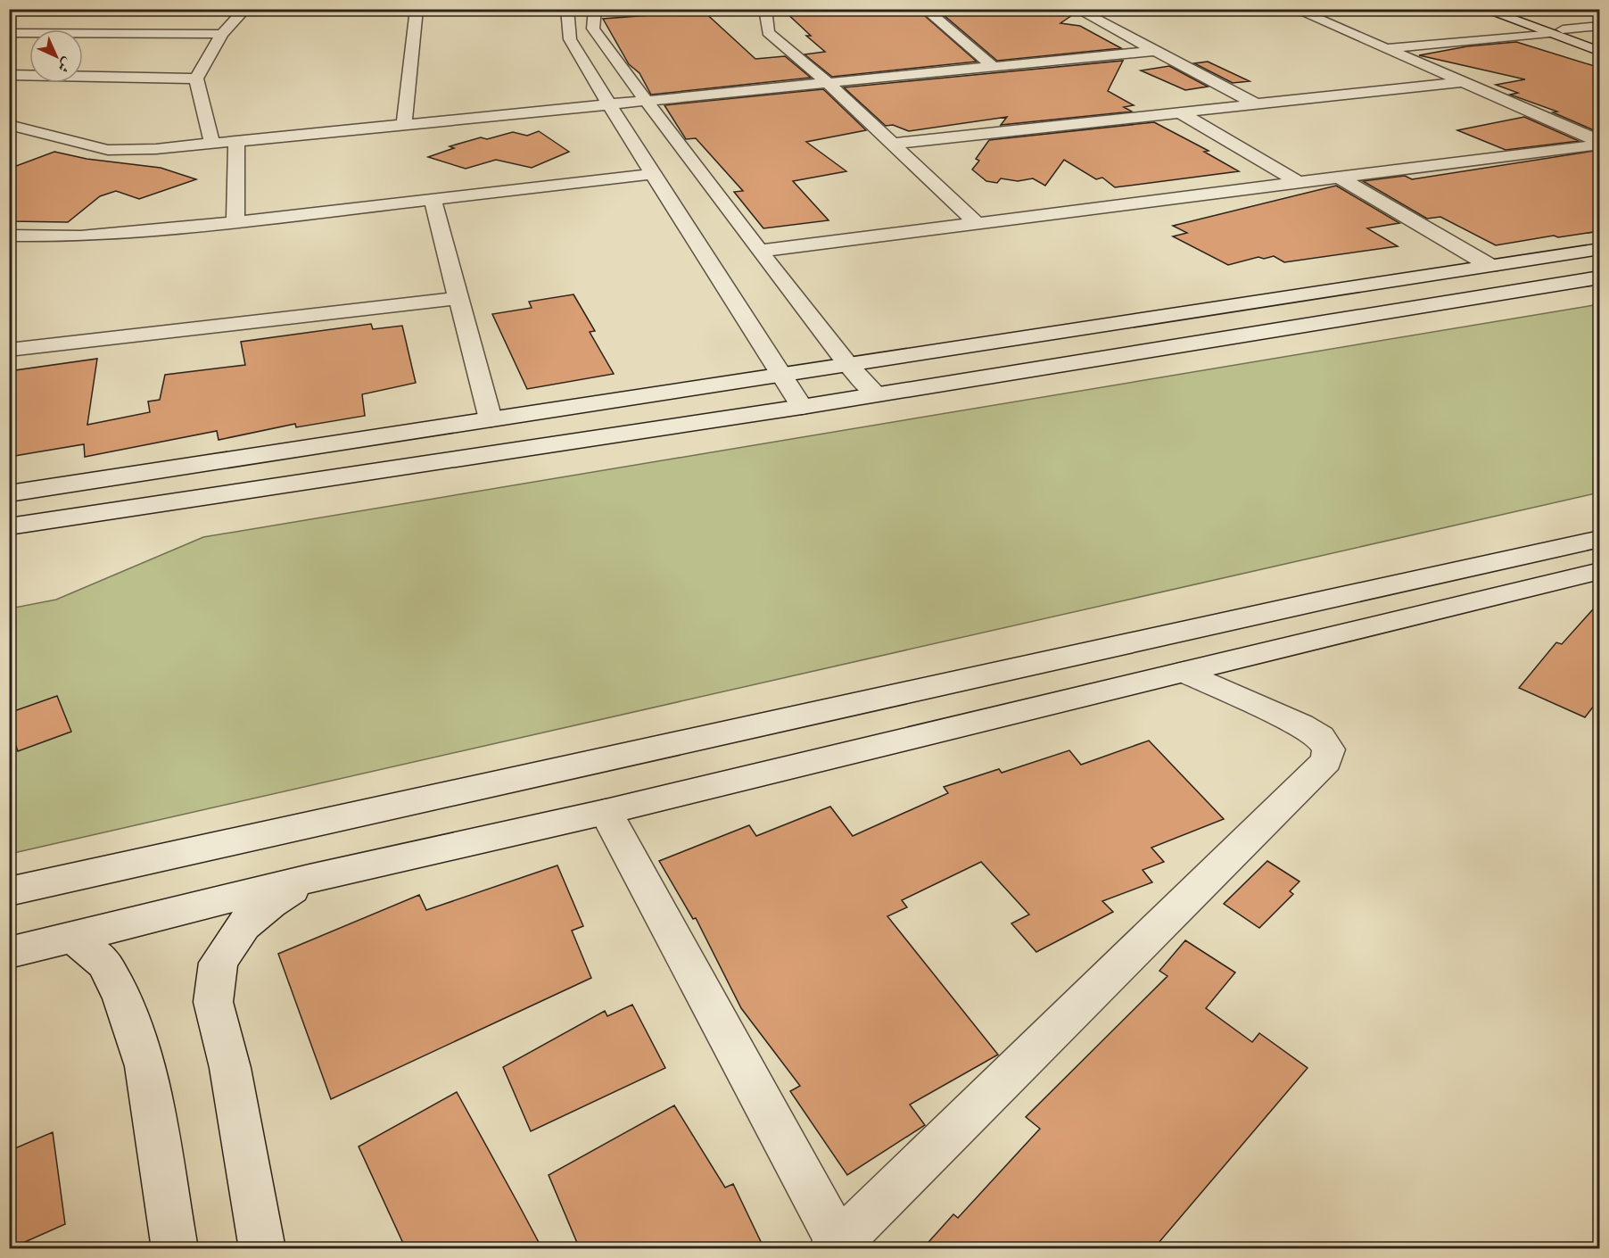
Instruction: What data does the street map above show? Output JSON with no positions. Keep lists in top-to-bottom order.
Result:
{
  "north": "bottom right"
}
